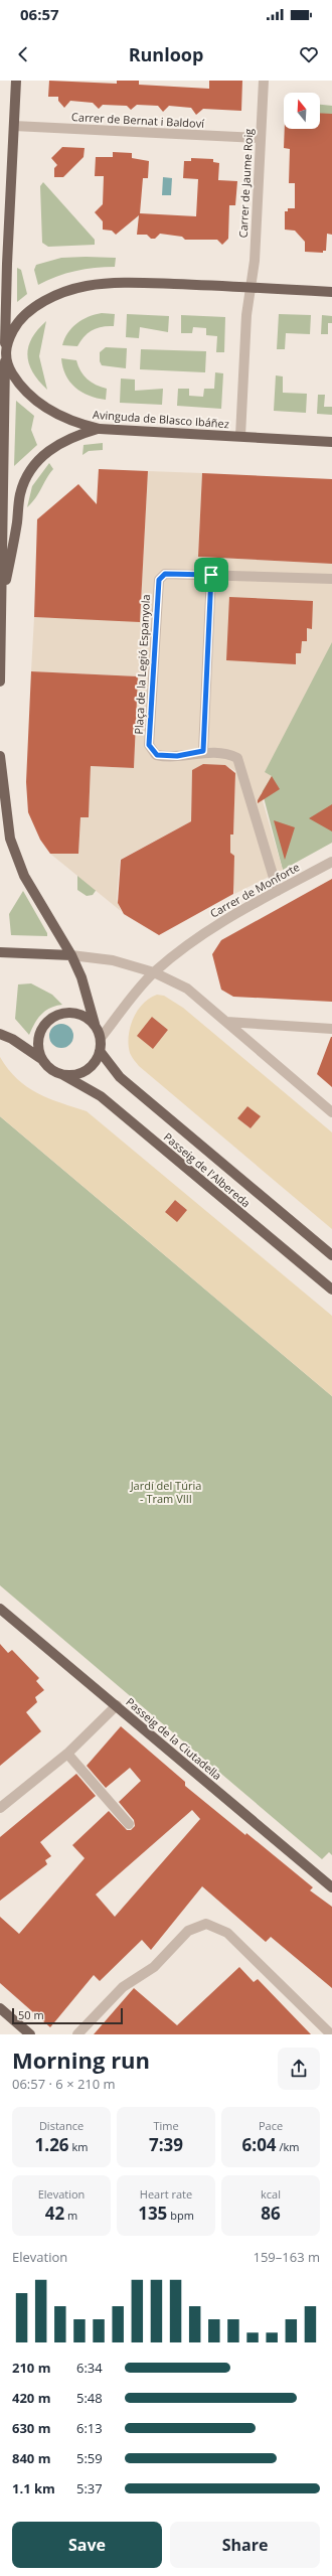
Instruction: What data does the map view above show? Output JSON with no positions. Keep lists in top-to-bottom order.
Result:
{
  "streets": {
    "main road": ["Avinguda de Blasco Ibáñez", "Passeig de l'Albereda", "Passeig de la Ciutadella"],
    "street": [
      "Carrer de Bernat i Baldoví",
      "Carrer de Jaume Roig",
      "Plaça de la Legió Espanyola",
      "Carrer de Monforte"
    ]
  },
  "crossings": [
    ["Carrer de Bernat i Baldoví", "Carrer de Jaume Roig"],
    ["Carrer de Jaume Roig", "Avinguda de Blasco Ibáñez"],
    ["Plaça de la Legió Espanyola", "Carrer de Monforte"],
    ["Carrer de Monforte", "Passeig de l'Albereda"]
  ],
  "parks": ["Jardí del Túria - Tram VIII"],
  "scale_bar": "50 m",
  "north": "top",
  "page": {
    "status": "06:57",
    "header": "Runloop",
    "scale": "50 m",
    "heading": ["Morning run", "06:57 · 6 × 210 m"],
    "stats": [
      ["Distance", "1.26 km"],
      ["Time", "7:39"],
      ["Pace", "6:04 /km"],
      ["Elevation", "42 m"],
      ["Heart rate", "135 bpm"],
      ["kcal", "86"]
    ],
    "chart": ["Elevation", "159–163 m"],
    "list": [
      {
        "name": "210 m",
        "note": "6:34"
      },
      {
        "name": "420 m",
        "note": "5:48"
      },
      {
        "name": "630 m",
        "note": "6:13"
      },
      {
        "name": "840 m",
        "note": "5:59"
      },
      {
        "name": "1.1 km",
        "note": "5:37"
      }
    ],
    "buttons": ["Save", "Share"]
  }
}
